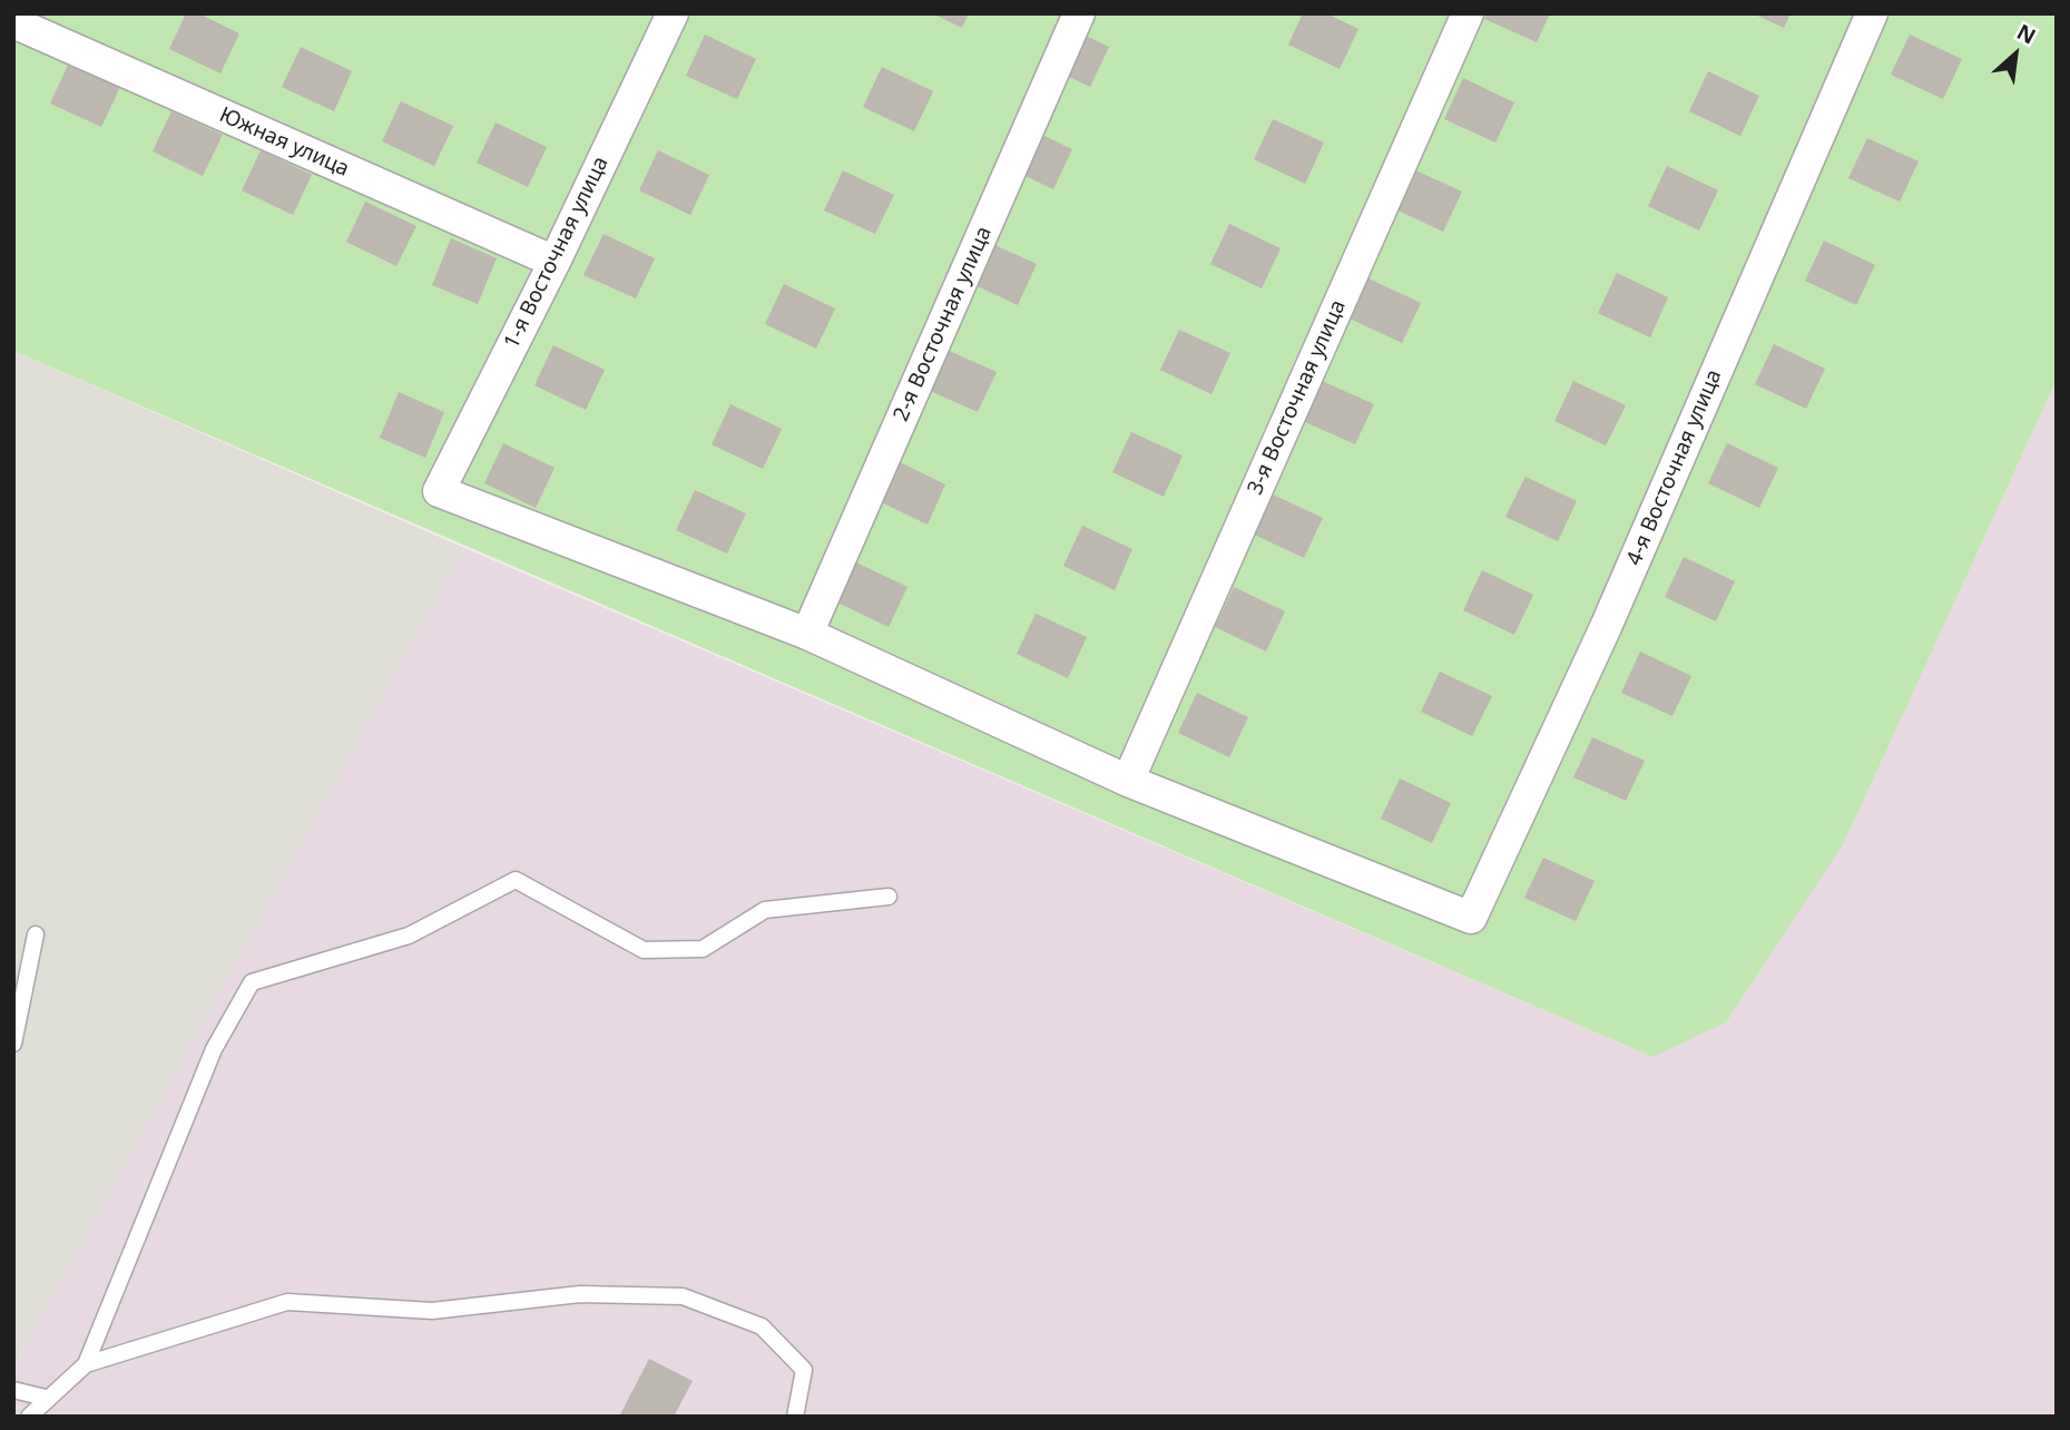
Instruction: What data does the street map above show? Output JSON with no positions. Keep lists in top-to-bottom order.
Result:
{
  "streets": {
    "street": [
      "Южная улица",
      "1-я Восточная улица",
      "2-я Восточная улица",
      "3-я Восточная улица",
      "4-я Восточная улица"
    ]
  },
  "crossings": [
    ["Южная улица", "1-я Восточная улица"],
    ["1-я Восточная улица", "2-я Восточная улица"],
    ["3-я Восточная улица", "4-я Восточная улица"]
  ],
  "north": "top right"
}
